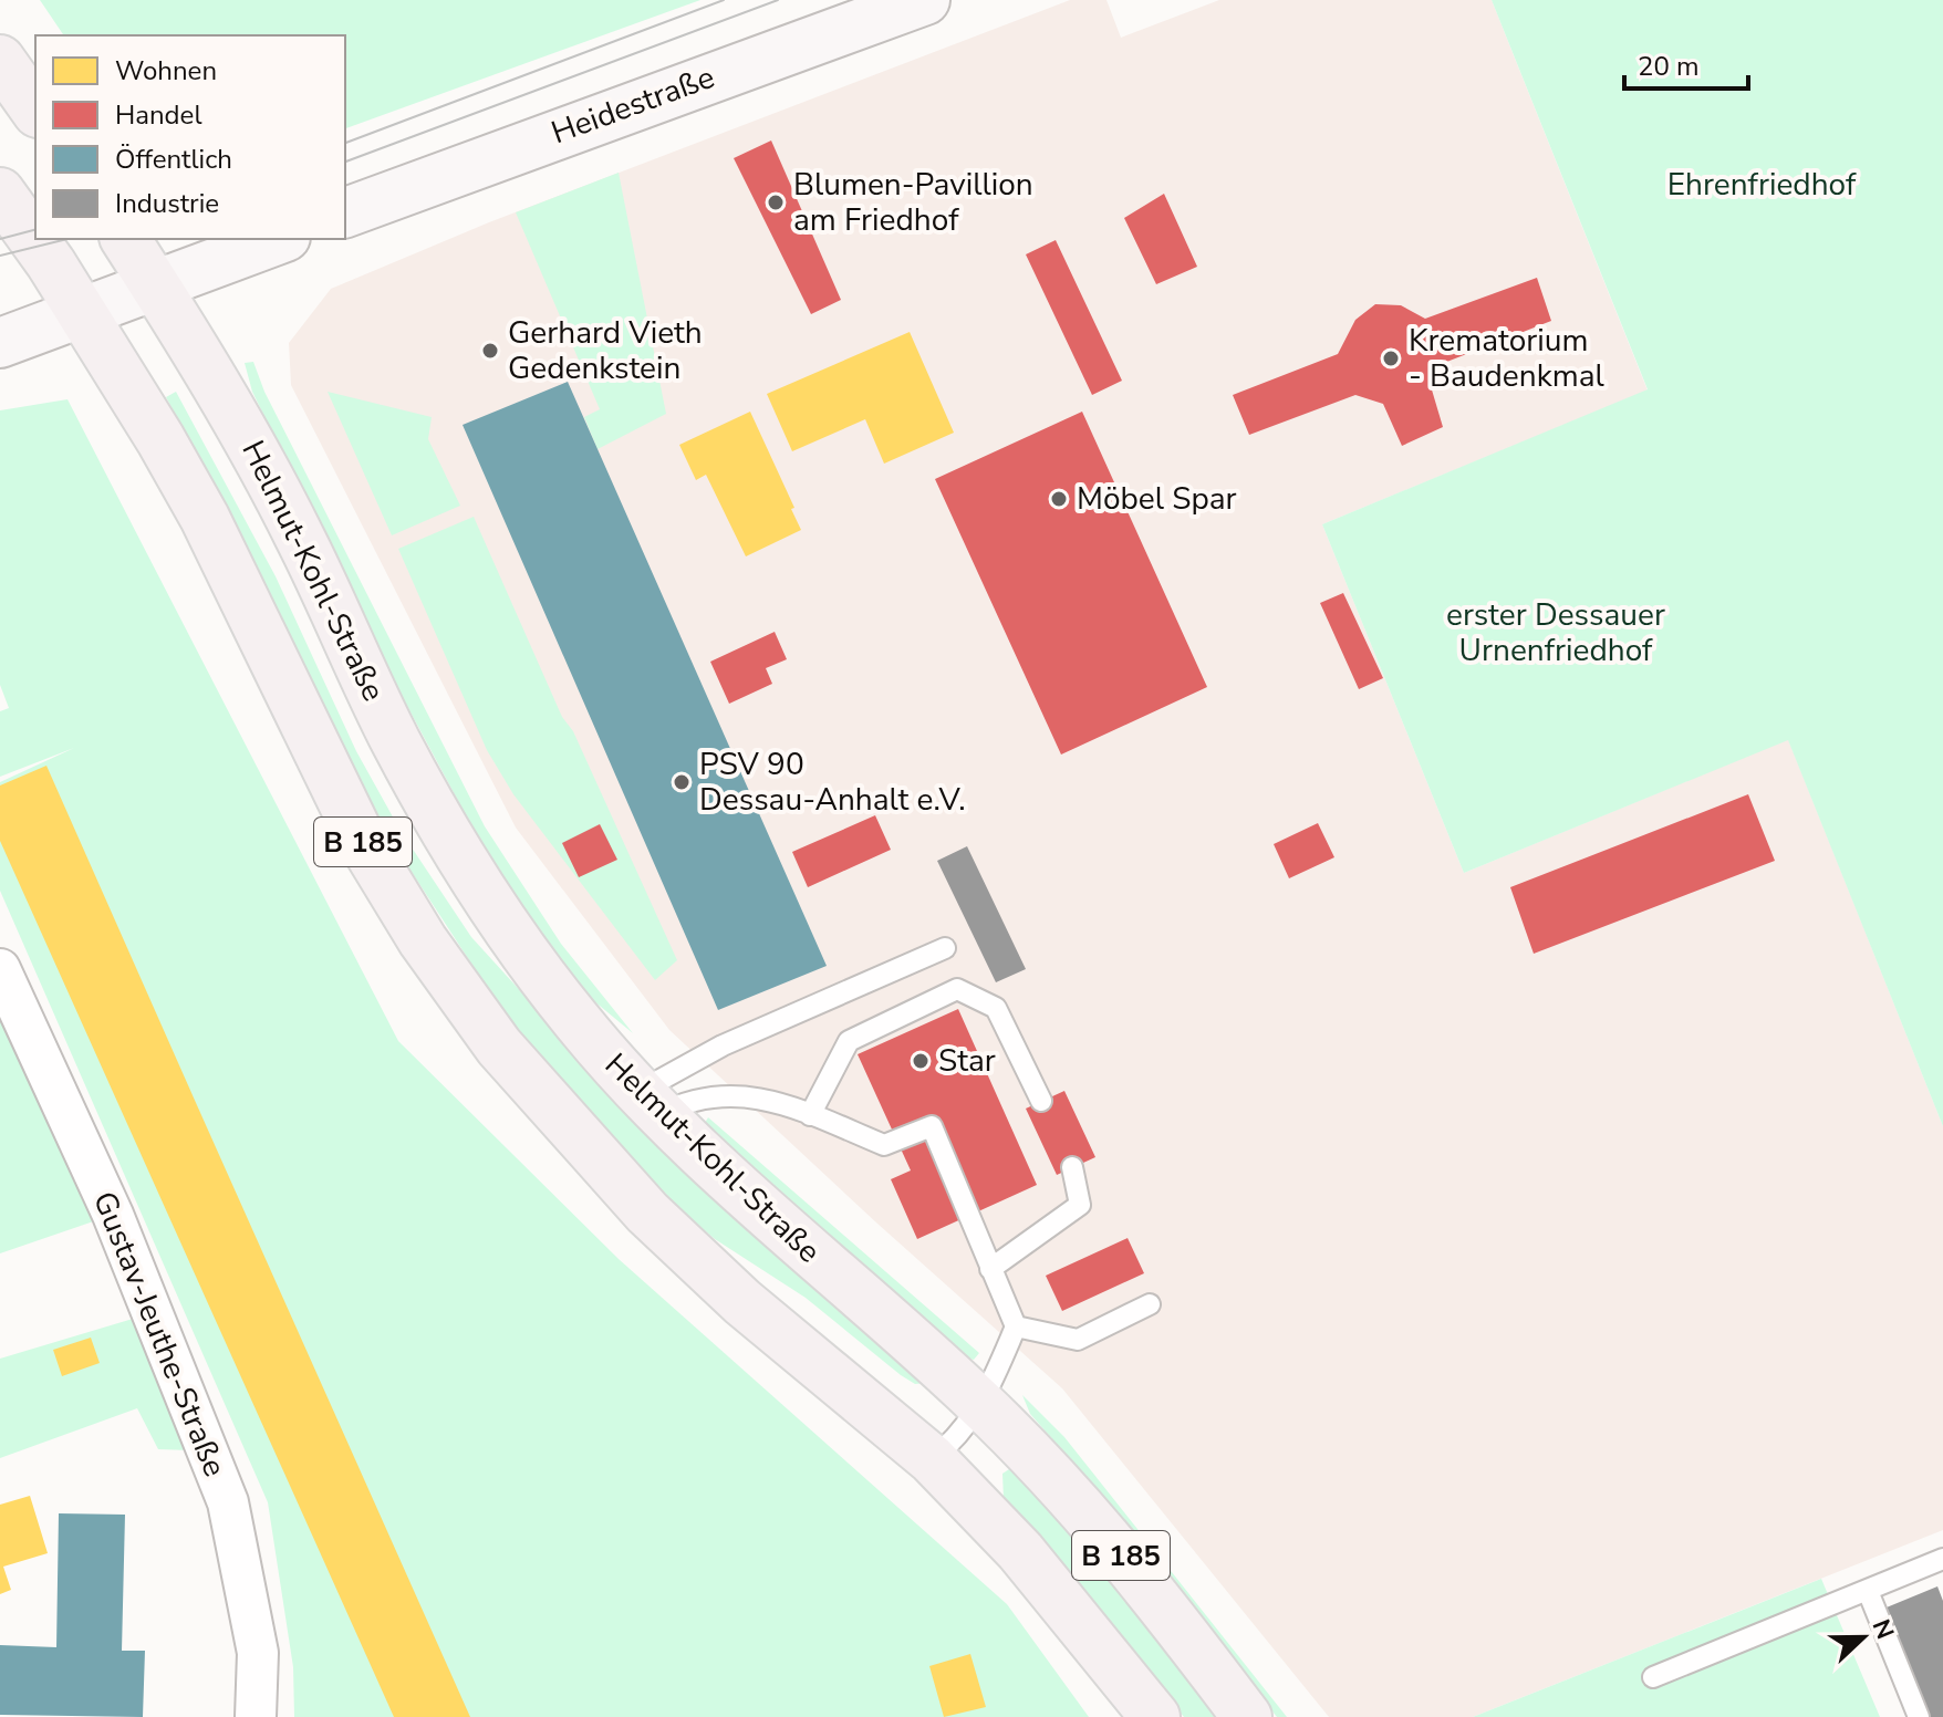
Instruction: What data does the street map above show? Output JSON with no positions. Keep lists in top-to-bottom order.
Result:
{
  "streets": {
    "main road": ["Heidestraße", "Helmut-Kohl-Straße", "B 185"],
    "street": ["Gustav-Jeuthe-Straße"]
  },
  "crossings": [
    ["Helmut-Kohl-Straße", "B 185"]
  ],
  "parks": ["Ehrenfriedhof", "erster Dessauer Urnenfriedhof"],
  "places": [
    "Blumen-Pavillion am Friedhof",
    "Gerhard Vieth Gedenkstein",
    "Krematorium - Baudenkmal",
    "Möbel Spar",
    "PSV 90 Dessau-Anhalt e.V.",
    "Star"
  ],
  "legend": [
    "Wohnen",
    "Handel",
    "Öffentlich",
    "Industrie"
  ],
  "scale_bar": "20 m",
  "north": "right"
}
